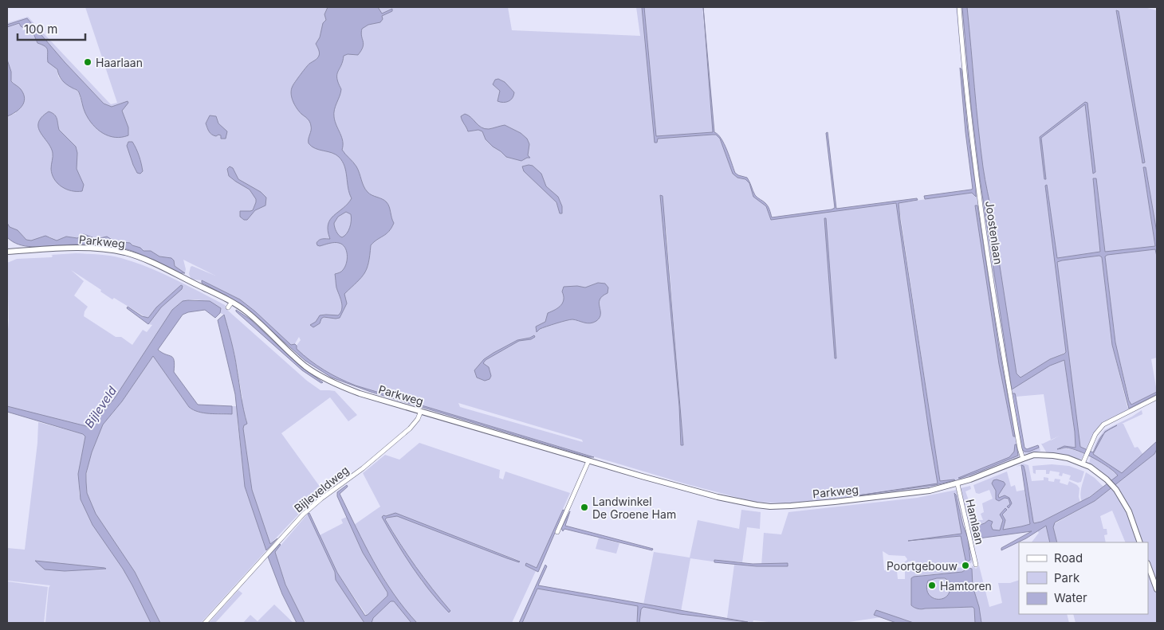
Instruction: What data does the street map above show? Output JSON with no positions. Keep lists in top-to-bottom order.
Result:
{
  "streets": {
    "street": [
      "Joostenlaan",
      "Parkweg",
      "Bijleveldweg",
      "Hamlaan"
    ]
  },
  "crossings": [
    ["Joostenlaan", "Parkweg"],
    ["Parkweg", "Bijleveldweg"],
    ["Parkweg", "Hamlaan"]
  ],
  "water": ["Bijleveld"],
  "places": [
    "Haarlaan",
    "Landwinkel De Groene Ham",
    "Poortgebouw",
    "Hamtoren"
  ],
  "legend": ["Road", "Park", "Water"],
  "scale_bar": "100 m"
}
